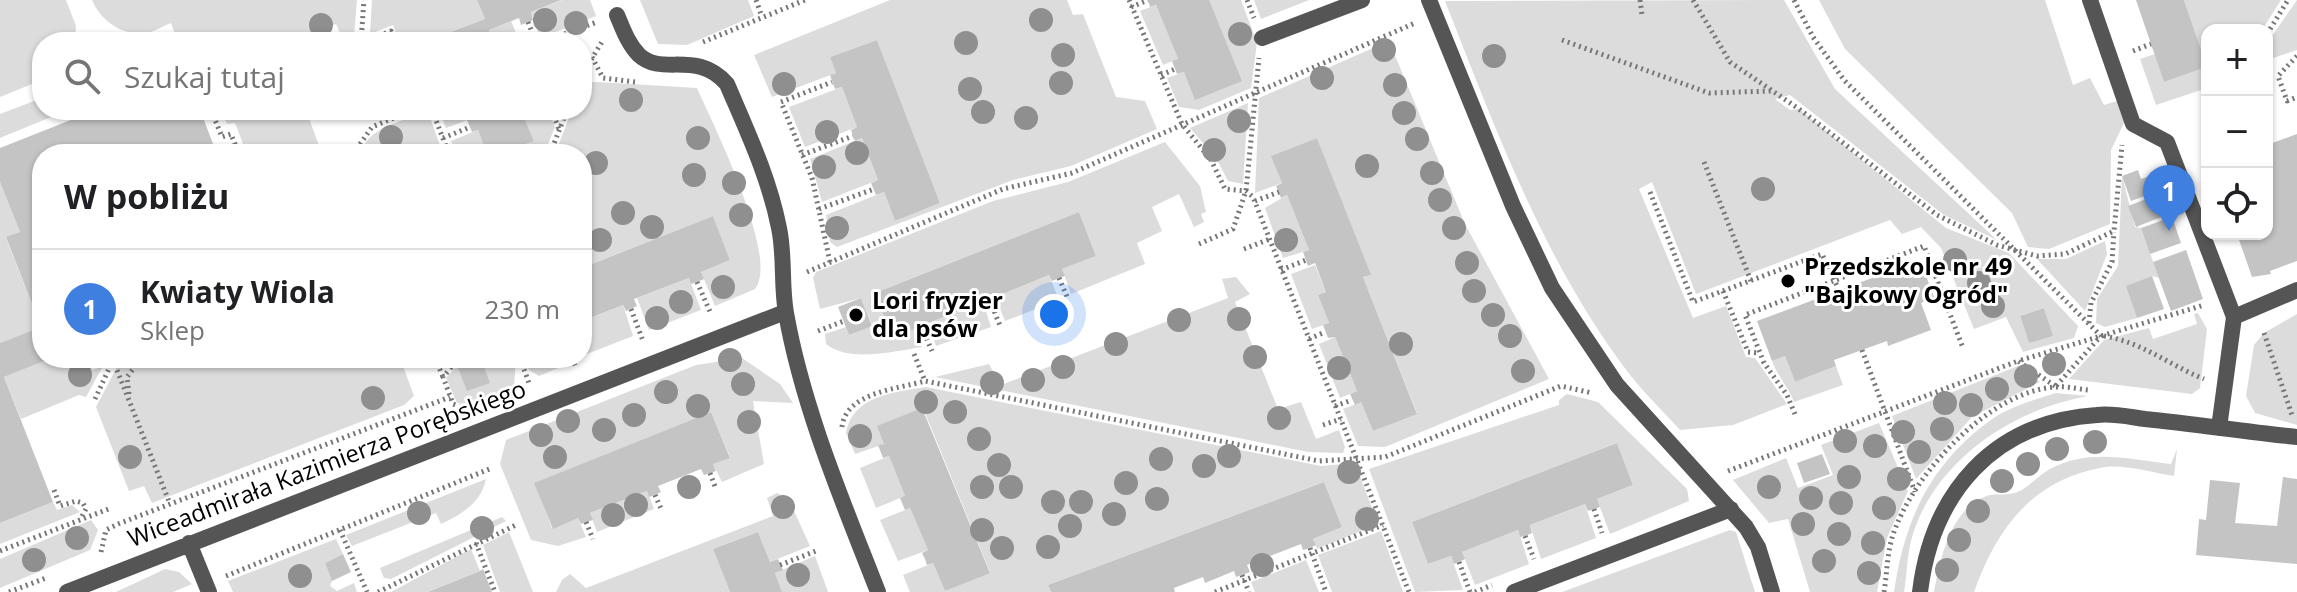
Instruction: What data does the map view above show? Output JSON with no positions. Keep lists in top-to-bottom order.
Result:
{
  "streets": {
    "street": ["Wiceadmirała Kazimierza Porębskiego"]
  },
  "places": ["Przedszkole nr 49 \"Bajkowy Ogród\"", "Lori fryzjer dla psów"],
  "page": {
    "map_buttons": ["+", "−"],
    "search": "Szukaj tutaj",
    "heading": "W pobliżu",
    "pins": "1",
    "list": [
      {
        "mark": "1",
        "name": "Kwiaty Wiola",
        "note": "Sklep",
        "value": "230 m"
      }
    ]
  }
}
